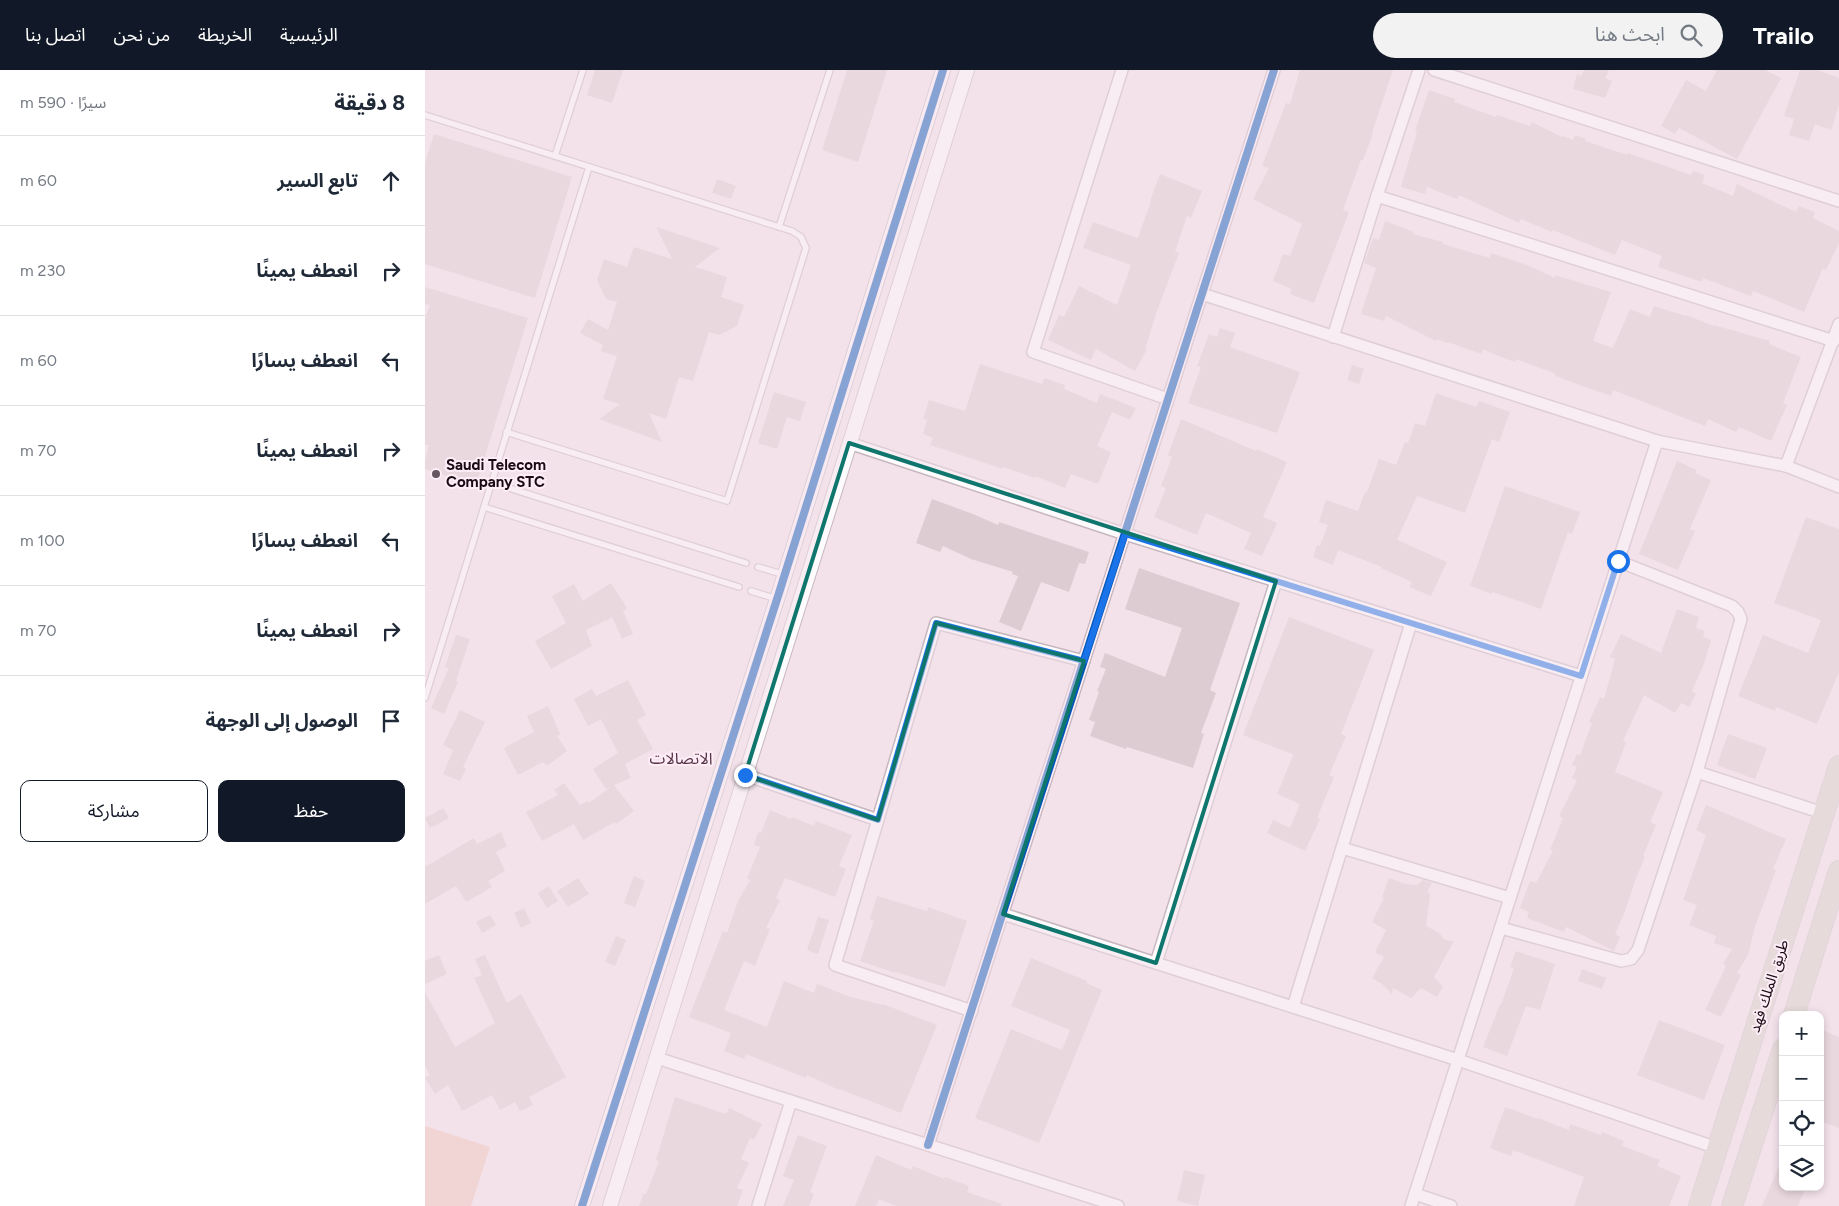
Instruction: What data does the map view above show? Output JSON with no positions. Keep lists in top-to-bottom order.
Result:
{
  "streets": {
    "highway": ["طريق الملك فهد"]
  },
  "districts": ["الاتصالات"],
  "places": ["Saudi Telecom Company STC"],
  "page": {
    "header": "Trailo",
    "search": "ابحث هنا",
    "nav": [
      "الرئيسية",
      "الخريطة",
      "من نحن",
      "اتصل بنا"
    ],
    "heading": ["8 دقيقة", "سيرًا · 590 m"],
    "list": [
      ["تابع السير", "60 m"],
      ["انعطف يمينًا", "230 m"],
      ["انعطف يسارًا", "60 m"],
      ["انعطف يمينًا", "70 m"],
      ["انعطف يسارًا", "100 m"],
      ["انعطف يمينًا", "70 m"],
      "الوصول إلى الوجهة"
    ],
    "buttons": ["حفظ", "مشاركة"],
    "map_buttons": ["+", "−"]
  }
}
